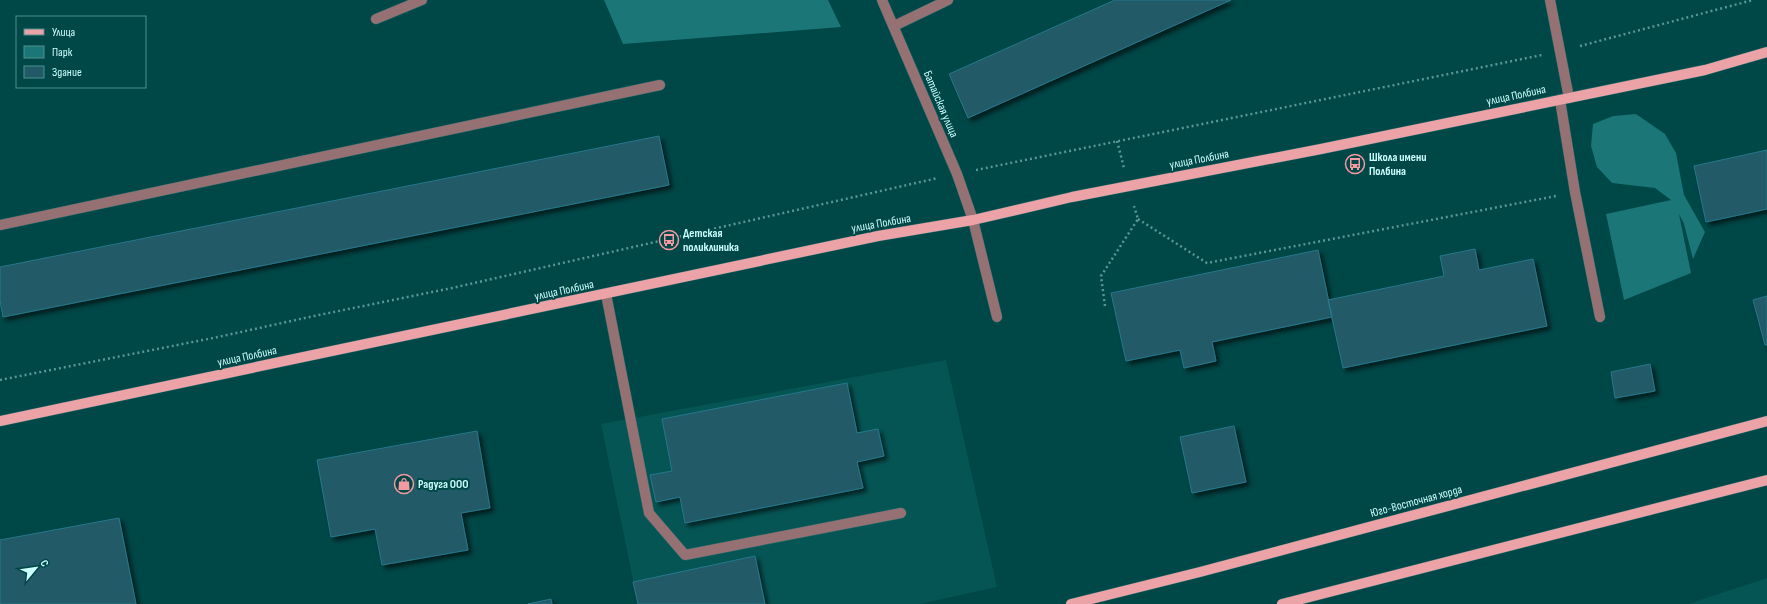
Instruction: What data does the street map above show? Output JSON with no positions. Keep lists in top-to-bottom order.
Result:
{
  "streets": {
    "main road": ["улица Полбина", "Юго-Восточная хорда"],
    "street": ["Батайская улица"]
  },
  "crossings": [
    ["улица Полбина", "Батайская улица"]
  ],
  "places": {
    "bus stop": ["Школа имени Полбина", "Детская поликлиника"],
    "shop": ["Радуга ООО"]
  },
  "legend": ["Улица", "Парк", "Здание"],
  "north": "top right"
}
